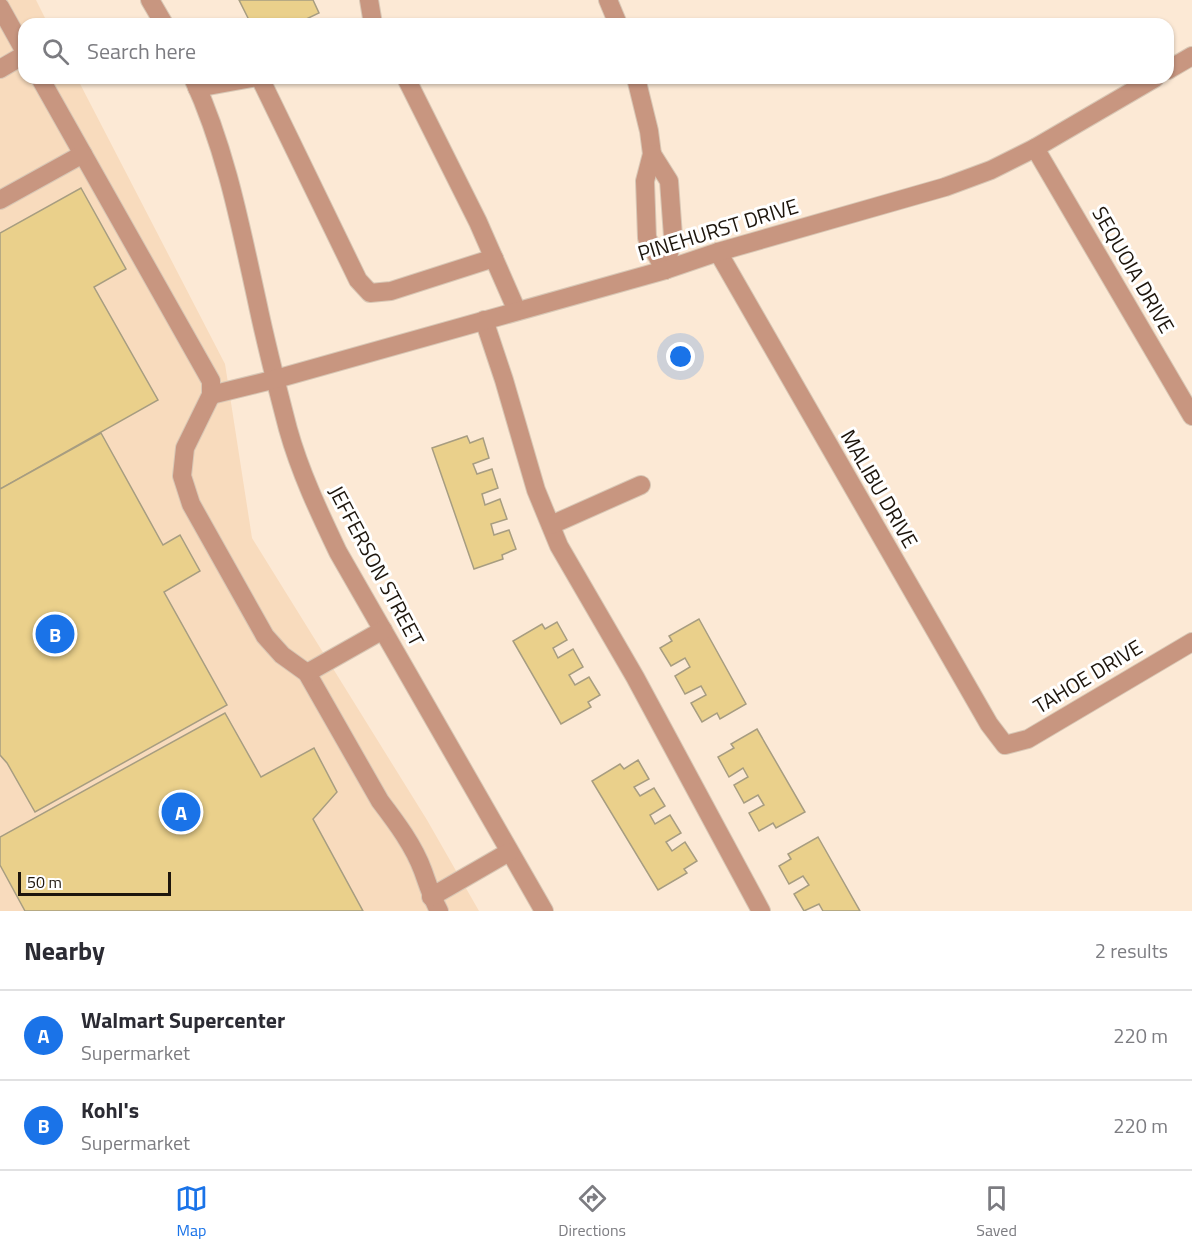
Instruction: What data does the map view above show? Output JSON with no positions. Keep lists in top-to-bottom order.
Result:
{
  "streets": {
    "street": [
      "PINEHURST DRIVE",
      "SEQUOIA DRIVE",
      "MALIBU DRIVE",
      "JEFFERSON STREET",
      "TAHOE DRIVE"
    ]
  },
  "crossings": [
    ["PINEHURST DRIVE", "SEQUOIA DRIVE"],
    ["PINEHURST DRIVE", "MALIBU DRIVE"],
    ["PINEHURST DRIVE", "JEFFERSON STREET"],
    ["MALIBU DRIVE", "TAHOE DRIVE"]
  ],
  "scale_bar": "50 m",
  "page": {
    "search": "Search here",
    "pins": ["B", "A"],
    "scale": "50 m",
    "heading": ["Nearby", "2 results"],
    "list": [
      {
        "mark": "A",
        "name": "Walmart Supercenter",
        "note": "Supermarket",
        "value": "220 m"
      },
      {
        "mark": "B",
        "name": "Kohl's",
        "note": "Supermarket",
        "value": "220 m"
      }
    ],
    "nav": ["Map", "Directions", "Saved"]
  }
}
